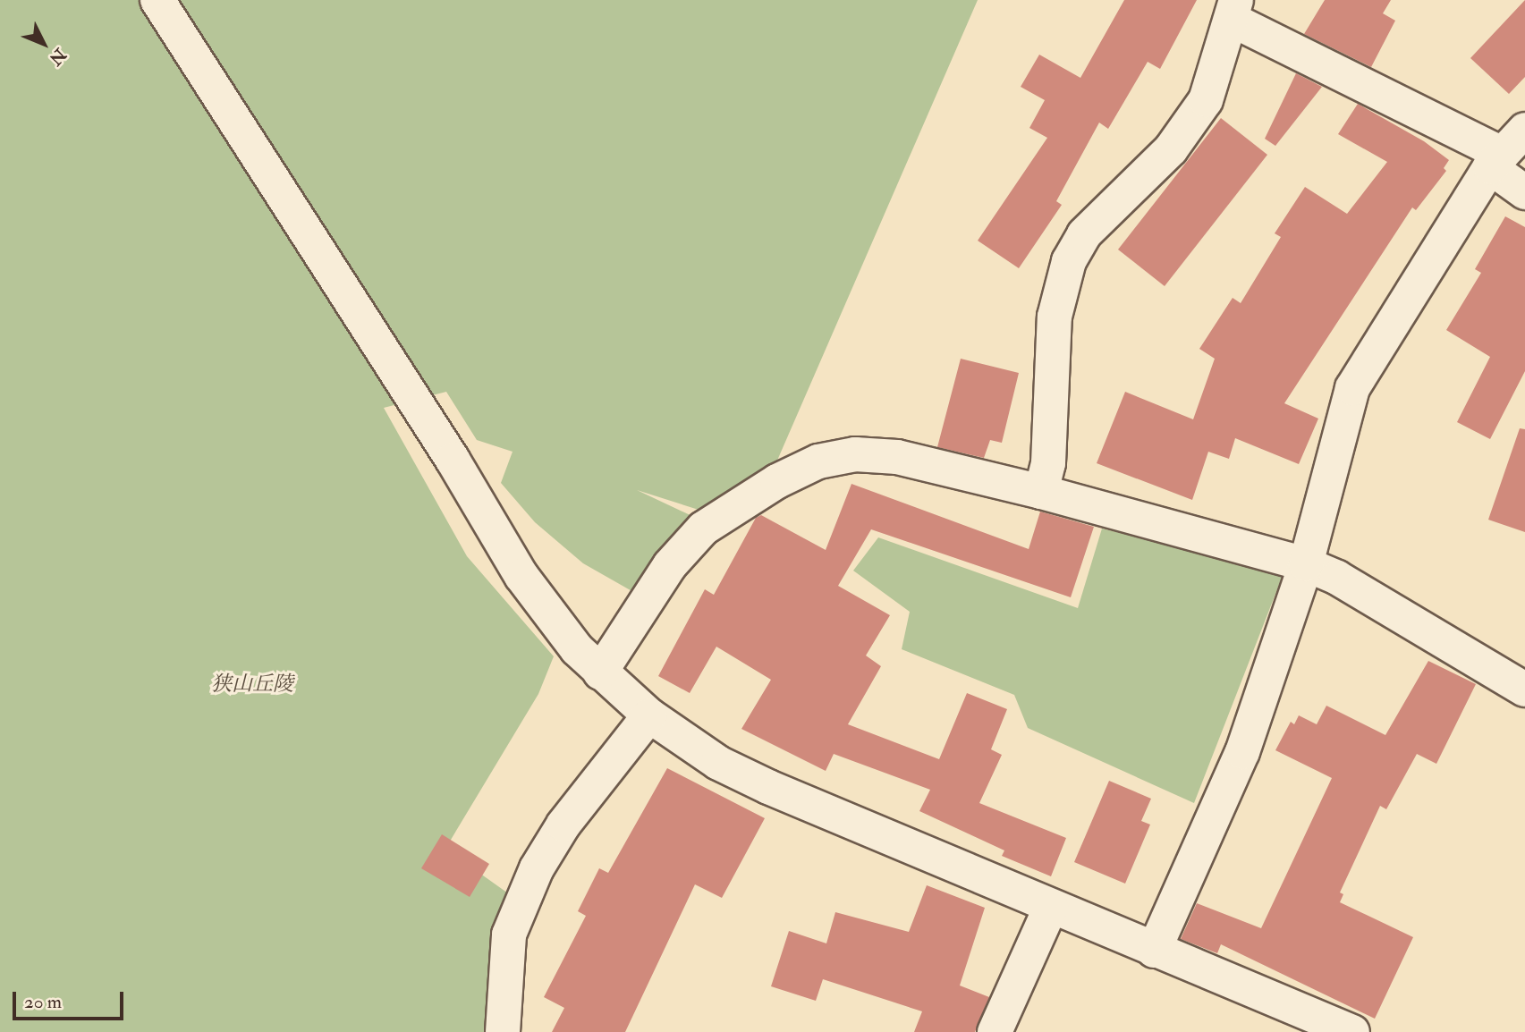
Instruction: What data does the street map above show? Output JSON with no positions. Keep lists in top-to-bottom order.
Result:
{
  "parks": ["狭山丘陵"],
  "scale_bar": "20 m",
  "north": "bottom right"
}
